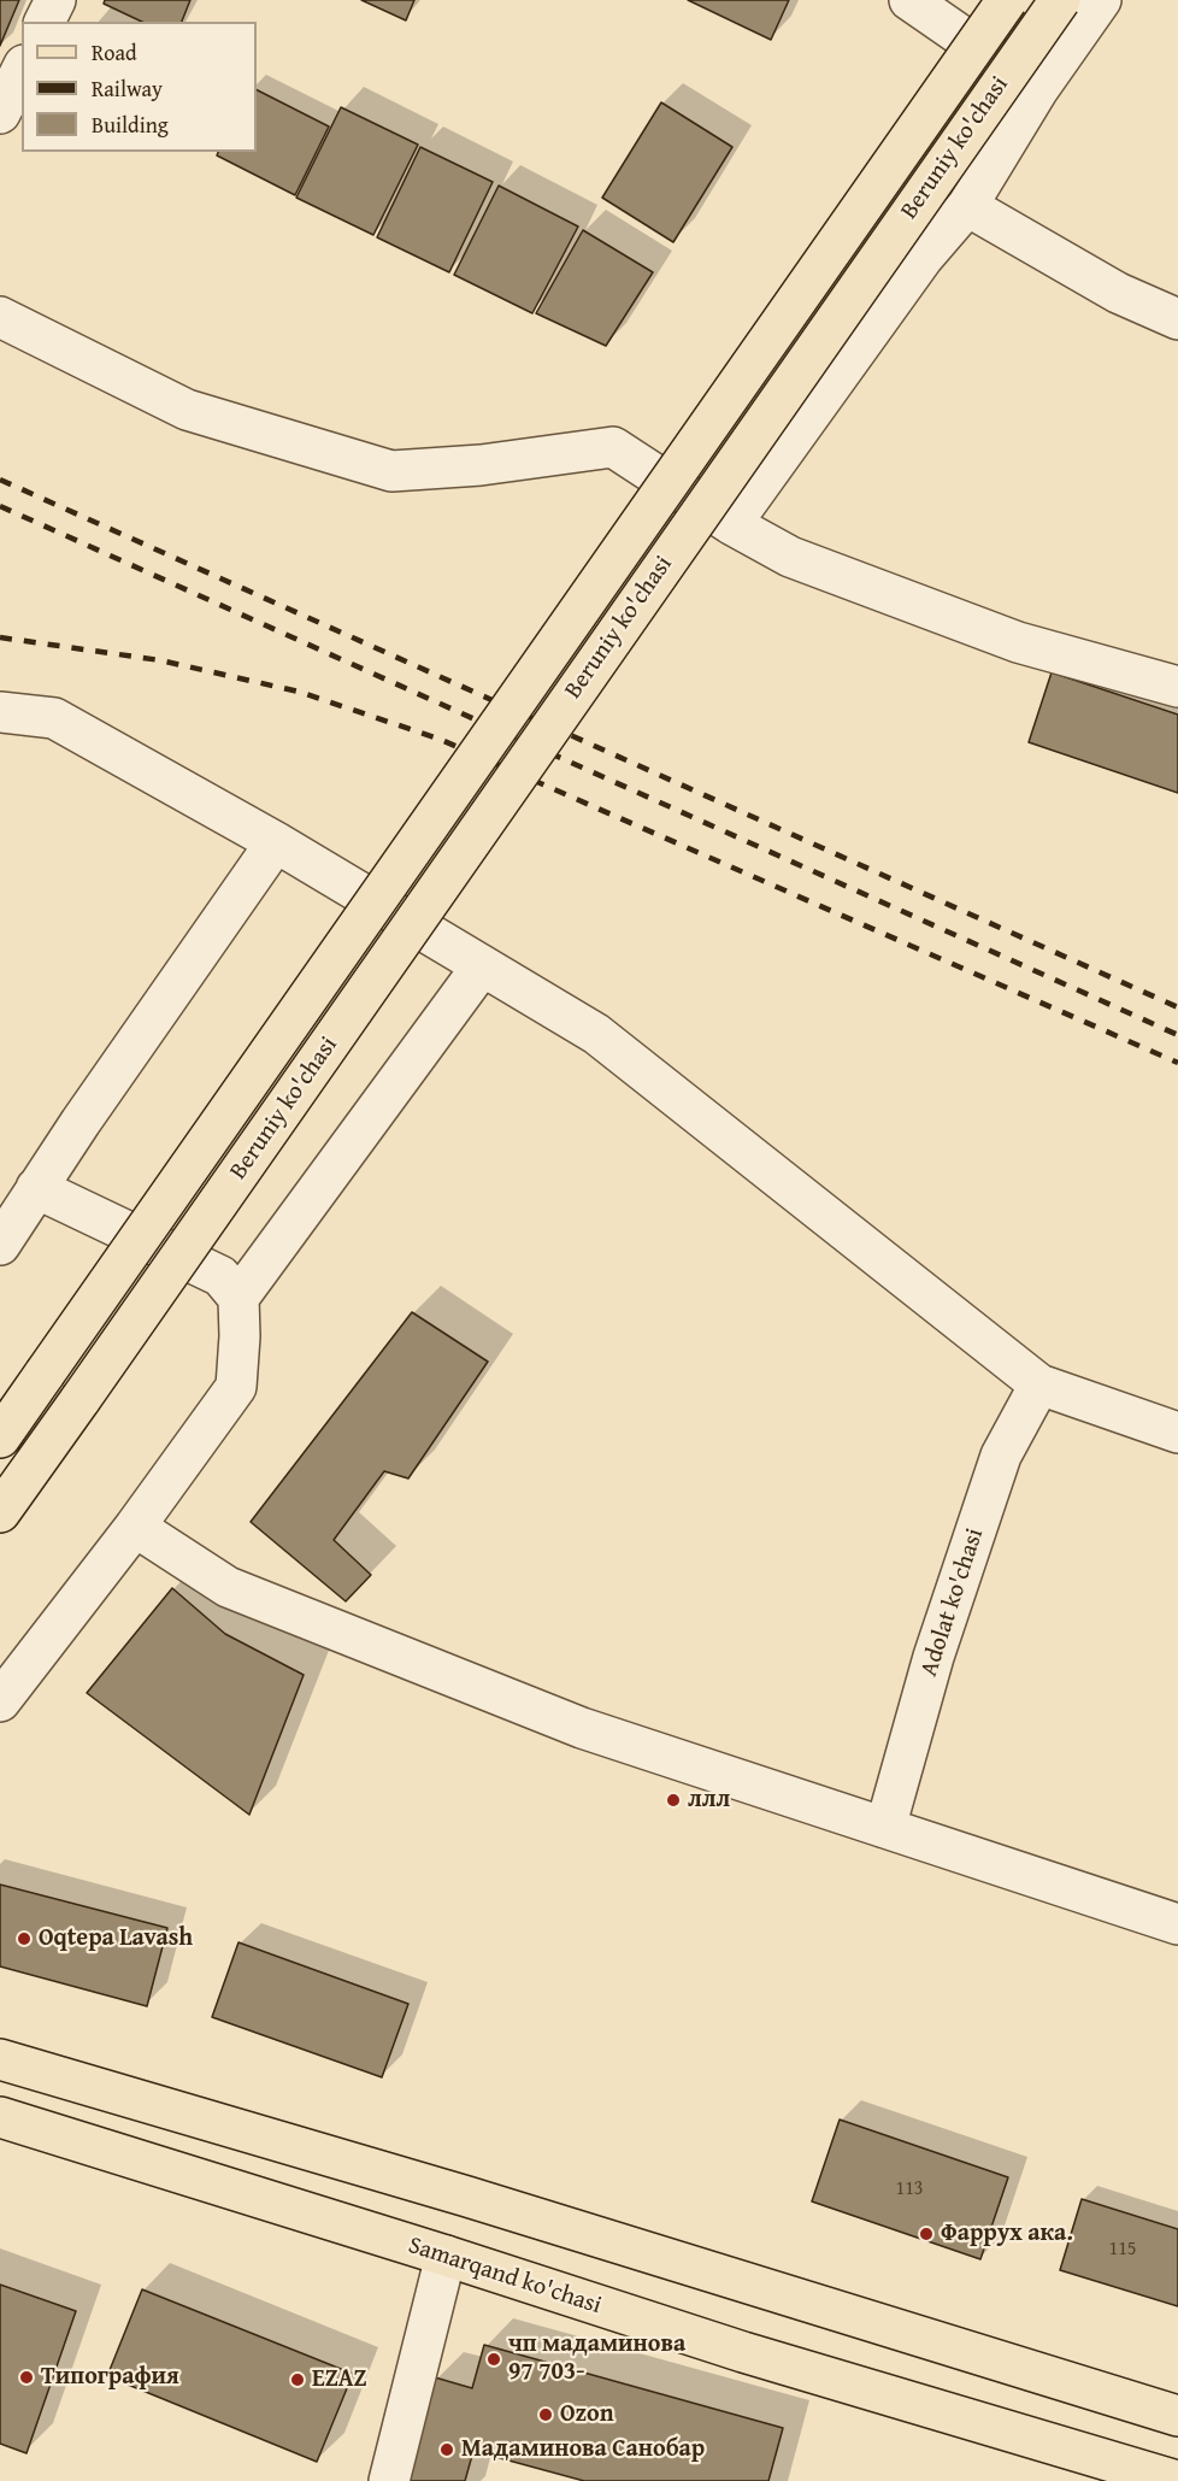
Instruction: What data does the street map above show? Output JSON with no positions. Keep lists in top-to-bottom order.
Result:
{
  "streets": {
    "main road": ["Beruniy ko'chasi", "Samarqand ko'chasi"],
    "street": ["Adolat ko'chasi"]
  },
  "places": [
    "ллл",
    "Oqtepa Lavash",
    "Фаррух ака.",
    "чп мадаминова 97 703-",
    "Типография",
    "EZAZ",
    "Ozon",
    "Мадаминова Санобар"
  ],
  "house_numbers": ["113", "115"],
  "legend": ["Road", "Railway", "Building"]
}
